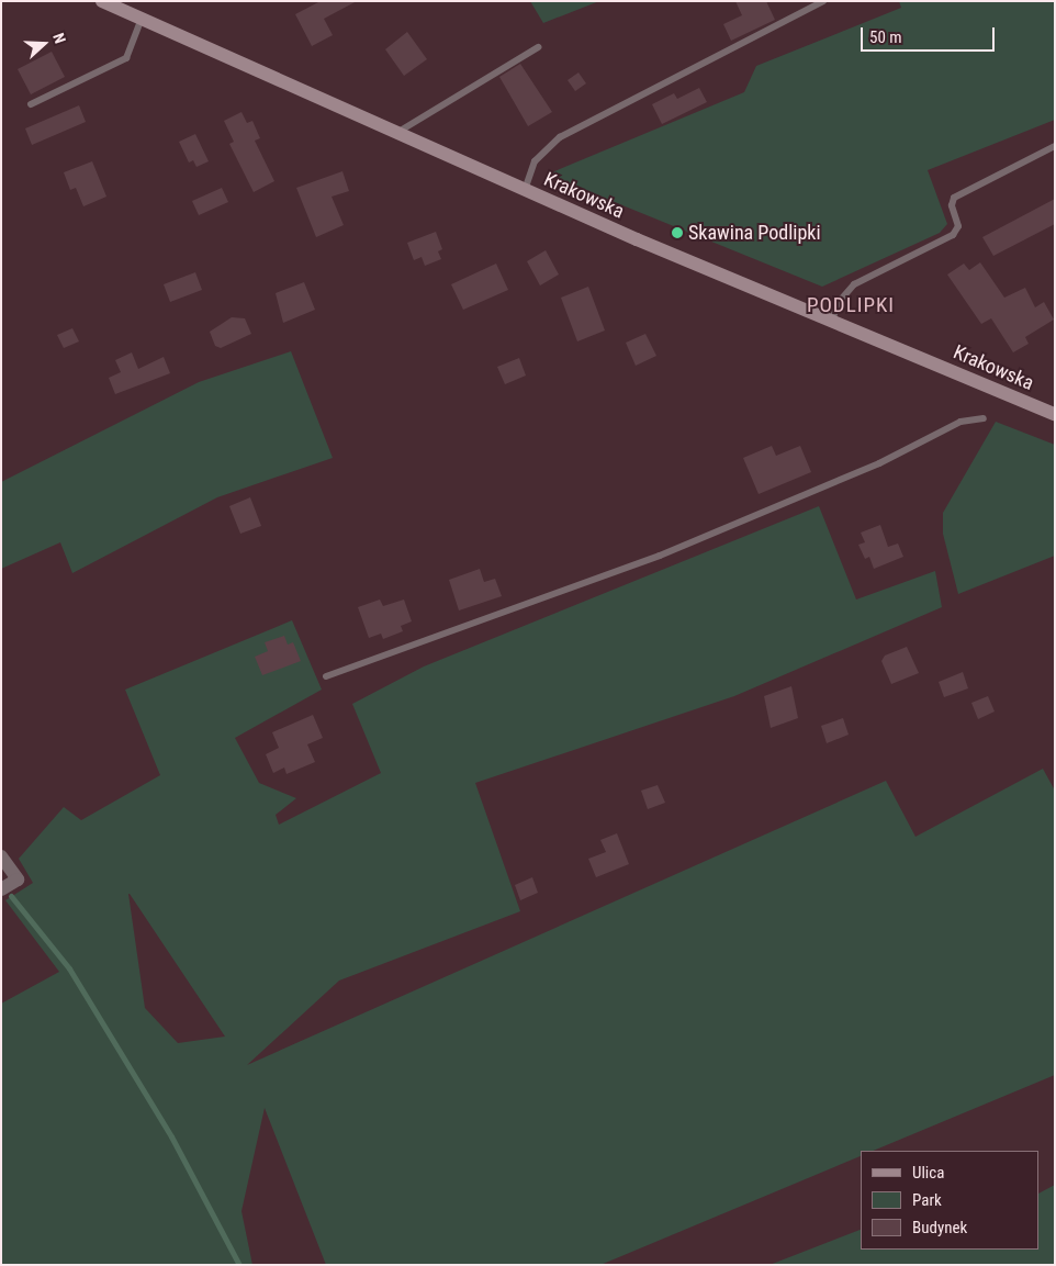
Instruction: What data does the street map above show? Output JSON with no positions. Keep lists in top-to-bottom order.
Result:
{
  "streets": {
    "main road": ["Krakowska"]
  },
  "districts": ["PODLIPKI"],
  "places": ["Skawina Podlipki"],
  "legend": ["Ulica", "Park", "Budynek"],
  "scale_bar": "50 m",
  "north": "right"
}
